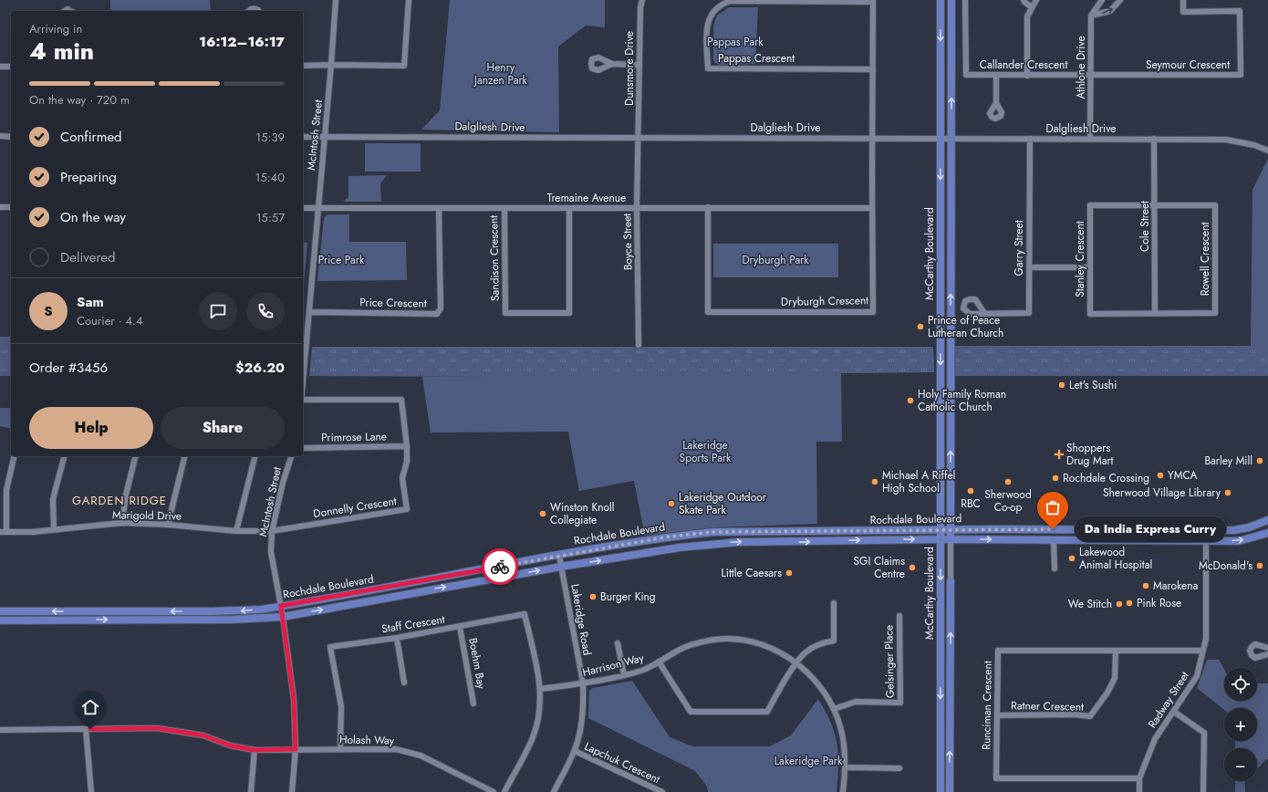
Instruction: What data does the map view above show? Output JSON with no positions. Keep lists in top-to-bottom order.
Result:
{
  "streets": {
    "main road": ["McCarthy Boulevard", "Rochdale Boulevard"],
    "street": [
      "Pappas Crescent",
      "Callander Crescent",
      "Seymour Crescent",
      "Athlone Drive",
      "Dunsmore Drive",
      "Dalgliesh Drive",
      "McIntosh Street",
      "Tremaine Avenue",
      "Cole Street",
      "Boyce Street",
      "Garry Street",
      "Sandison Crescent",
      "Stanley Crescent",
      "Rowell Crescent",
      "Dryburgh Crescent",
      "Price Crescent",
      "Primrose Lane",
      "Donnelly Crescent",
      "Marigold Drive",
      "Lakeridge Road",
      "Staff Crescent",
      "Gelsinger Place",
      "Boehm Bay",
      "Harrison Way",
      "Radway Street",
      "Runciman Crescent",
      "Ratner Crescent",
      "Holash Way",
      "Lapchuk Crescent"
    ]
  },
  "crossings": [
    ["Callander Crescent", "Seymour Crescent"],
    ["Callander Crescent", "Athlone Drive"],
    ["Seymour Crescent", "Athlone Drive"],
    ["Athlone Drive", "Dalgliesh Drive"],
    ["Dunsmore Drive", "Dalgliesh Drive"],
    ["Dunsmore Drive", "Boyce Street"],
    ["Dalgliesh Drive", "McIntosh Street"],
    ["Dalgliesh Drive", "Cole Street"],
    ["Dalgliesh Drive", "Boyce Street"],
    ["Dalgliesh Drive", "Garry Street"],
    ["Dalgliesh Drive", "McCarthy Boulevard"],
    ["Dalgliesh Drive", "Dryburgh Crescent"],
    ["McIntosh Street", "Tremaine Avenue"],
    ["McIntosh Street", "Price Crescent"],
    ["McIntosh Street", "Donnelly Crescent"],
    ["McIntosh Street", "Marigold Drive"],
    ["McIntosh Street", "Rochdale Boulevard"],
    ["McIntosh Street", "Holash Way"],
    ["Tremaine Avenue", "Boyce Street"],
    ["Tremaine Avenue", "Sandison Crescent"],
    ["Tremaine Avenue", "Dryburgh Crescent"],
    ["Tremaine Avenue", "Price Crescent"],
    ["Cole Street", "Stanley Crescent"],
    ["Cole Street", "Rowell Crescent"],
    ["McCarthy Boulevard", "Rochdale Boulevard"],
    ["Stanley Crescent", "Rowell Crescent"],
    ["Primrose Lane", "Donnelly Crescent"],
    ["Donnelly Crescent", "Marigold Drive"],
    ["Rochdale Boulevard", "Lakeridge Road"],
    ["Rochdale Boulevard", "Radway Street"],
    ["Lakeridge Road", "Harrison Way"],
    ["Lakeridge Road", "Lapchuk Crescent"],
    ["Staff Crescent", "Boehm Bay"],
    ["Staff Crescent", "Harrison Way"],
    ["Staff Crescent", "Holash Way"],
    ["Gelsinger Place", "Harrison Way"],
    ["Radway Street", "Runciman Crescent"],
    ["Runciman Crescent", "Ratner Crescent"]
  ],
  "districts": ["GARDEN RIDGE"],
  "parks": [
    "Pappas Park",
    "Henry Janzen Park",
    "Price Park",
    "Dryburgh Park",
    "Lakeridge Sports Park",
    "Lakeridge Park"
  ],
  "places": {
    "other": [
      "Prince of Peace Lutheran Church",
      "Let's Sushi",
      "Holy Family Roman Catholic Church",
      "Barley Mill",
      "YMCA",
      "Rochdale Crossing",
      "Michael A Riffel High School",
      "Sherwood Co-op",
      "RBC",
      "Sherwood Village Library",
      "Lakeridge Outdoor Skate Park",
      "Winston Knoll Collegiate",
      "Da India Express Curry",
      "Lakewood Animal Hospital",
      "McDonald's",
      "SGI Claims Centre",
      "Little Caesars",
      "Marokena",
      "Burger King",
      "Pink Rose",
      "We Stitch"
    ],
    "health": ["Shoppers Drug Mart"]
  },
  "page": {
    "heading": ["4 min", "Arriving in", "16:12–16:17"],
    "panel": [
      "Sam",
      "Courier · 4.4",
      "Order #3456",
      "$26.20"
    ],
    "bar": "On the way · 720 m",
    "list": [
      ["Confirmed", "15:39"],
      ["Preparing", "15:40"],
      ["On the way", "15:57"],
      "Delivered"
    ],
    "round": "S",
    "buttons": ["Help", "Share"],
    "bubble": "Da India Express Curry",
    "map_buttons": ["+", "−"]
  }
}
